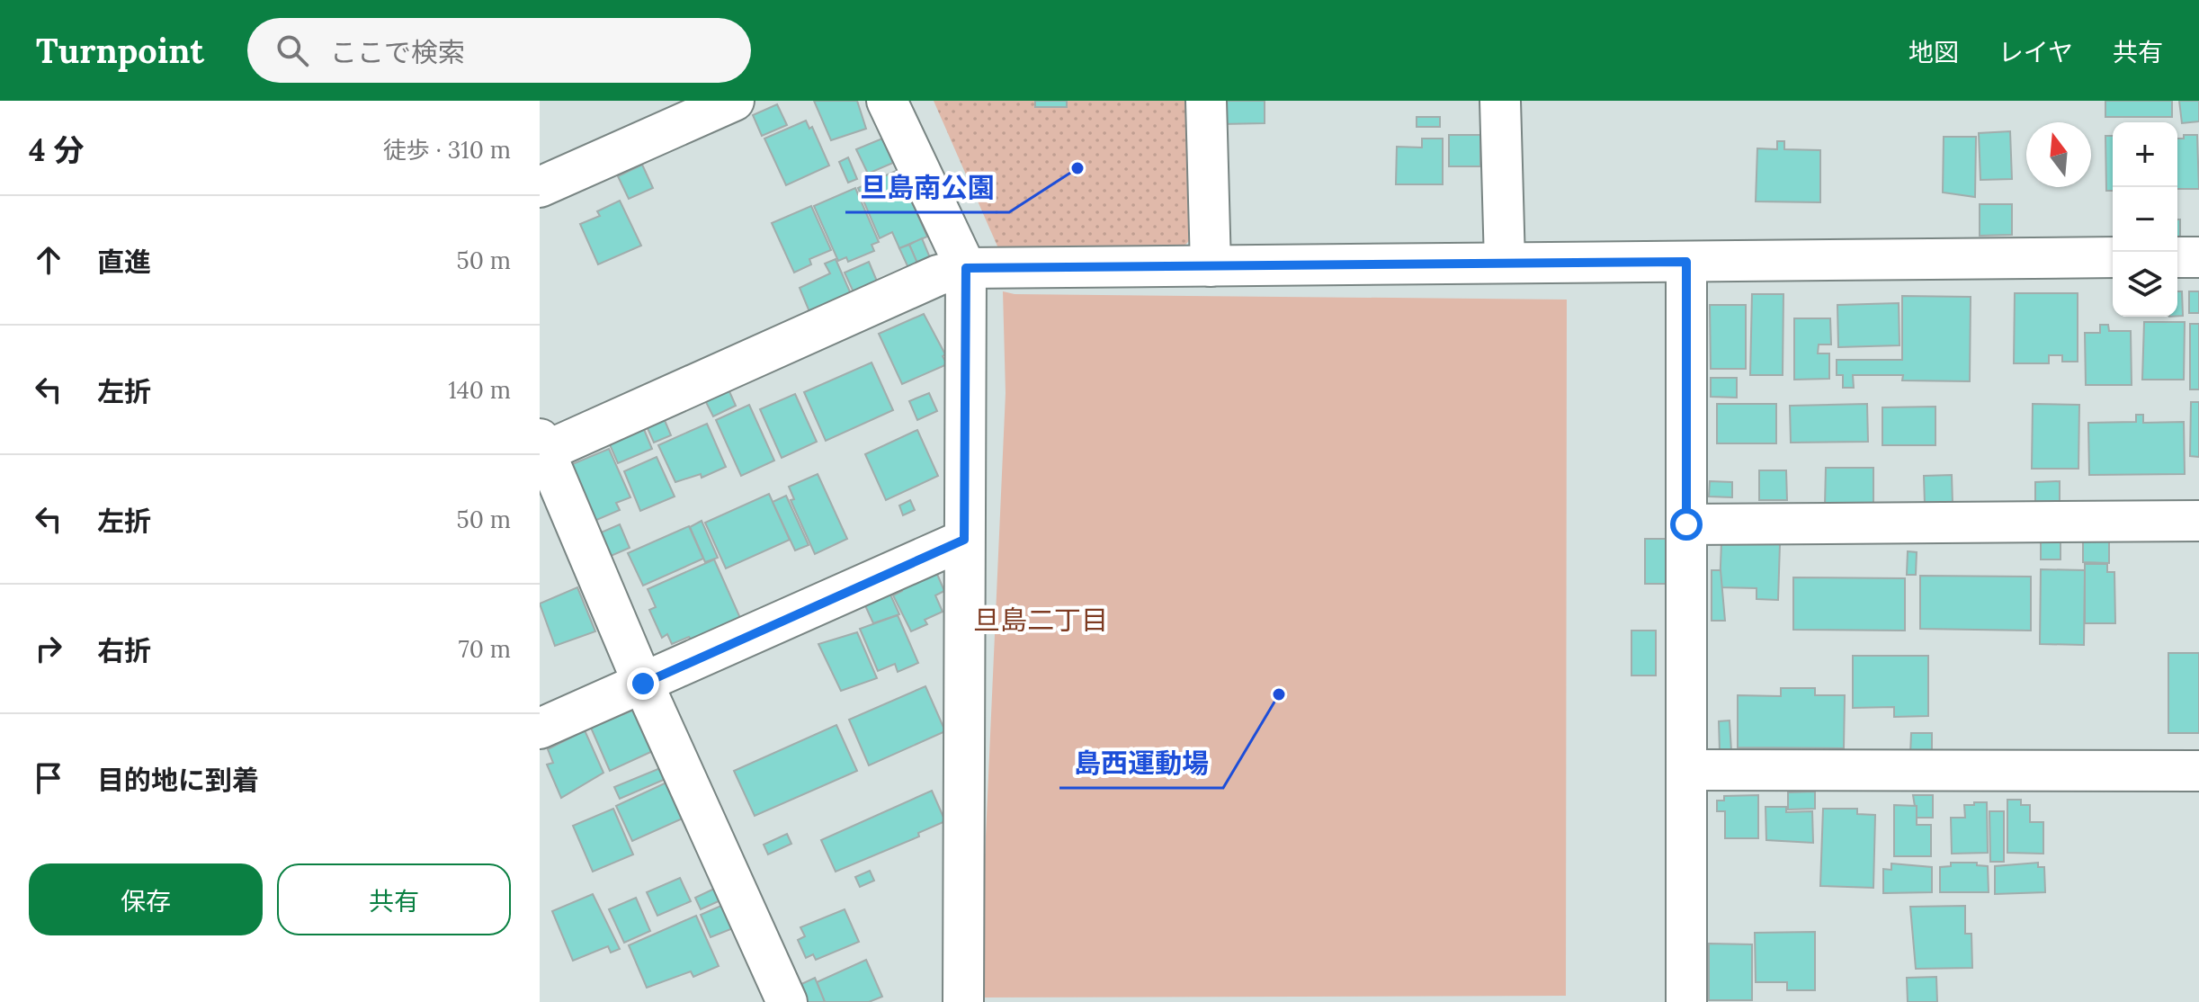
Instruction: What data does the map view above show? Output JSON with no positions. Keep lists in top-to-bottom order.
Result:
{
  "districts": ["旦島二丁目"],
  "places": ["旦島南公園", "島西運動場"],
  "north": "top",
  "page": {
    "header": "Turnpoint",
    "search": "ここで検索",
    "nav": ["地図", "レイヤ", "共有"],
    "heading": ["4 分", "徒歩 · 310 m"],
    "map_buttons": ["+", "−"],
    "list": [
      ["直進", "50 m"],
      ["左折", "140 m"],
      ["左折", "50 m"],
      ["右折", "70 m"],
      "目的地に到着"
    ],
    "buttons": ["保存", "共有"]
  }
}
